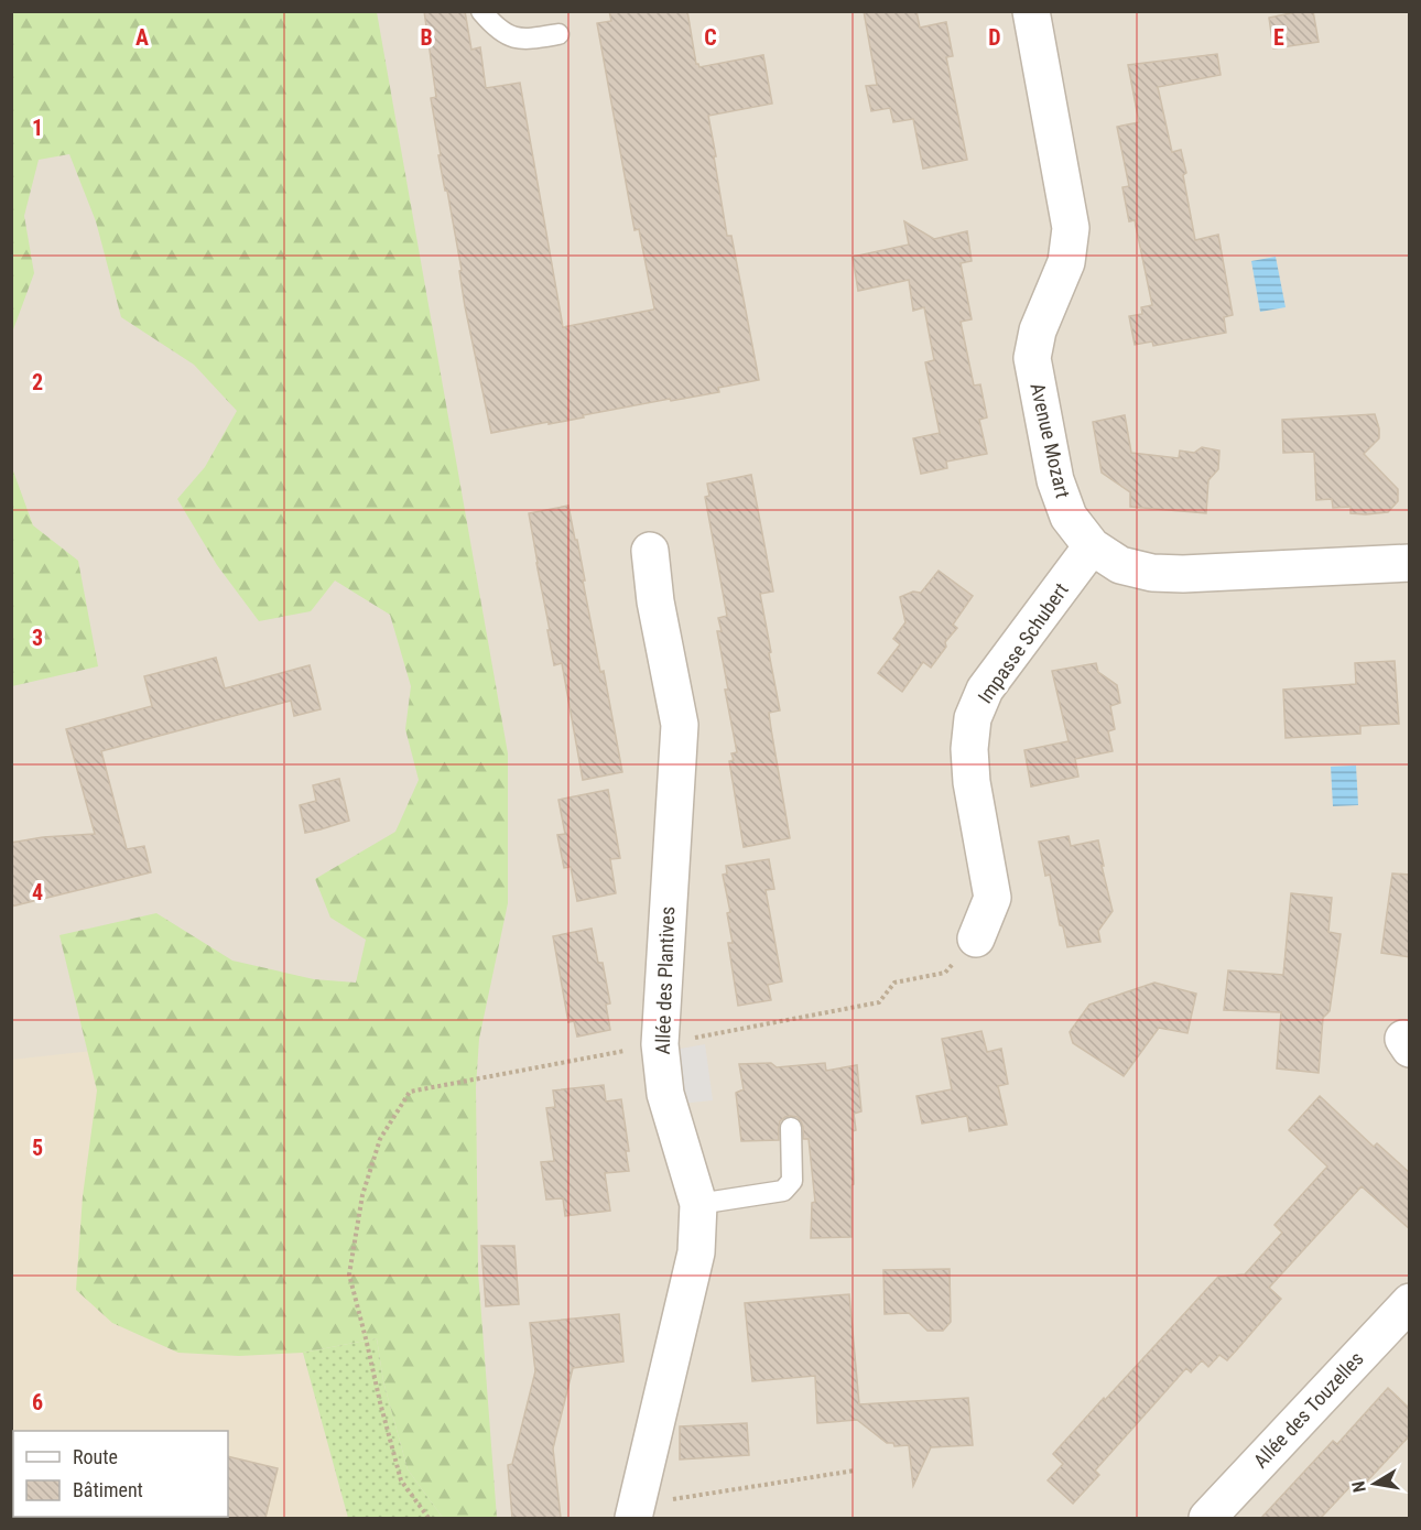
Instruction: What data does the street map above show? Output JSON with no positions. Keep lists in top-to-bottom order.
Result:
{
  "streets": {
    "street": [
      "Avenue Mozart",
      "Impasse Schubert",
      "Allée des Plantives",
      "Allée des Touzelles"
    ]
  },
  "crossings": [
    ["Avenue Mozart", "Impasse Schubert"]
  ],
  "legend": ["Route", "Bâtiment"],
  "north": "left",
  "grid": {
    "columns": [
      "A",
      "B",
      "C",
      "D",
      "E"
    ],
    "rows": [
      "1",
      "2",
      "3",
      "4",
      "5",
      "6"
    ]
  }
}
